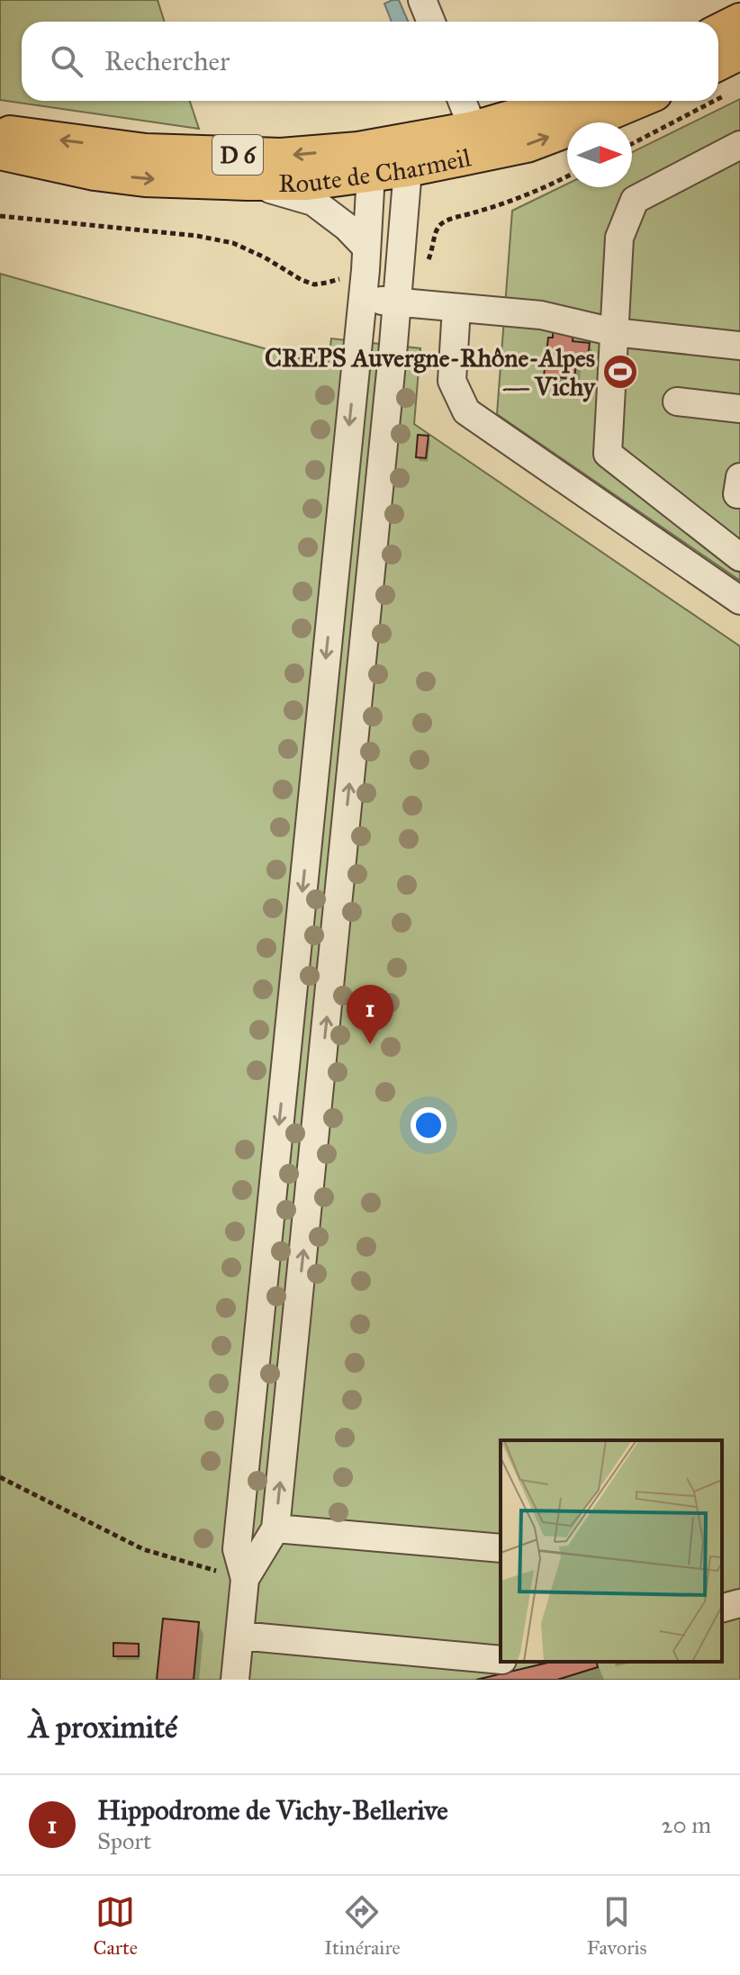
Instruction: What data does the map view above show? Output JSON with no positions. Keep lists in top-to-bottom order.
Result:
{
  "streets": {
    "main road": ["D 6", "Route de Charmeil"]
  },
  "places": {
    "sports": ["CREPS Auvergne-Rhône-Alpes — Vichy"]
  },
  "north": "right",
  "page": {
    "search": "Rechercher",
    "pins": "1",
    "heading": "À proximité",
    "list": [
      {
        "mark": "1",
        "name": "Hippodrome de Vichy-Bellerive",
        "note": "Sport",
        "value": "20 m"
      }
    ],
    "nav": ["Carte", "Itinéraire", "Favoris"]
  }
}
